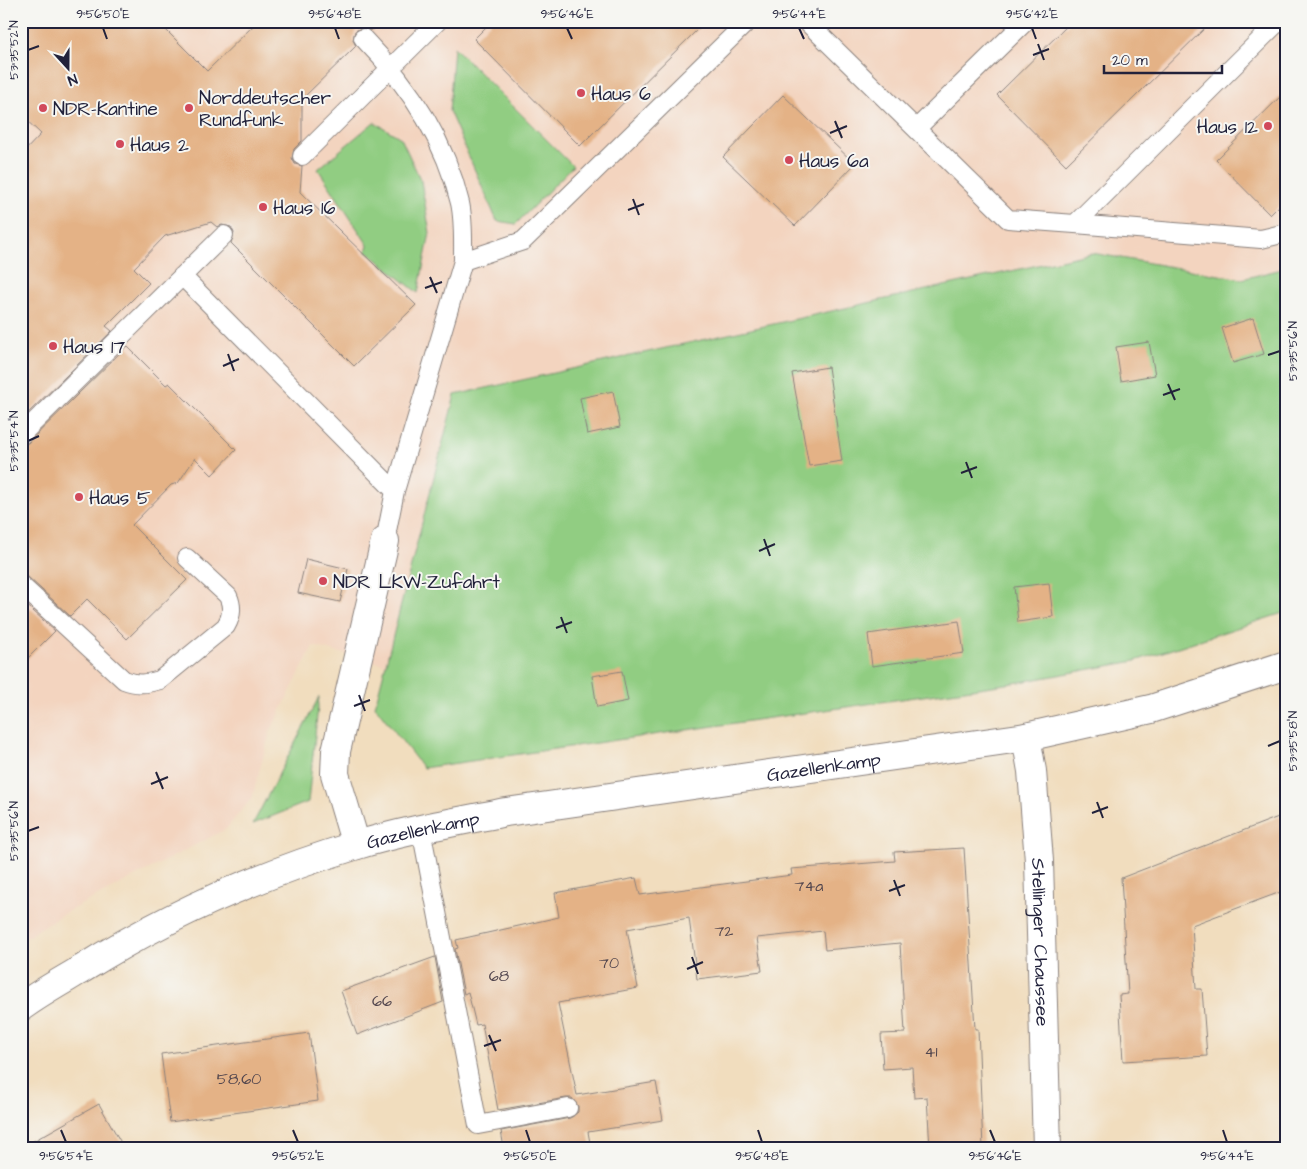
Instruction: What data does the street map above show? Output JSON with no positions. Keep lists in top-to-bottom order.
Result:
{
  "streets": {
    "street": ["Gazellenkamp", "Stellinger Chaussee"]
  },
  "crossings": [
    ["Gazellenkamp", "Stellinger Chaussee"]
  ],
  "places": [
    "Haus 6",
    "NDR-Kantine",
    "Norddeutscher Rundfunk",
    "Haus 12",
    "Haus 2",
    "Haus 6a",
    "Haus 16",
    "Haus 17",
    "Haus 5",
    "NDR LKW-Zufahrt"
  ],
  "house_numbers": [
    "74a",
    "72",
    "70",
    "68",
    "66",
    "41",
    "58,60"
  ],
  "scale_bar": "20 m",
  "north": "bottom",
  "coordinates": [
    "9°56'50\"E",
    "9°56'48\"E",
    "9°56'46\"E",
    "9°56'44\"E",
    "9°56'42\"E",
    "53°35'52\"N",
    "53°35'56\"N",
    "53°35'54\"N",
    "53°35'58\"N",
    "9°56'54\"E",
    "9°56'52\"E"
  ]
}
